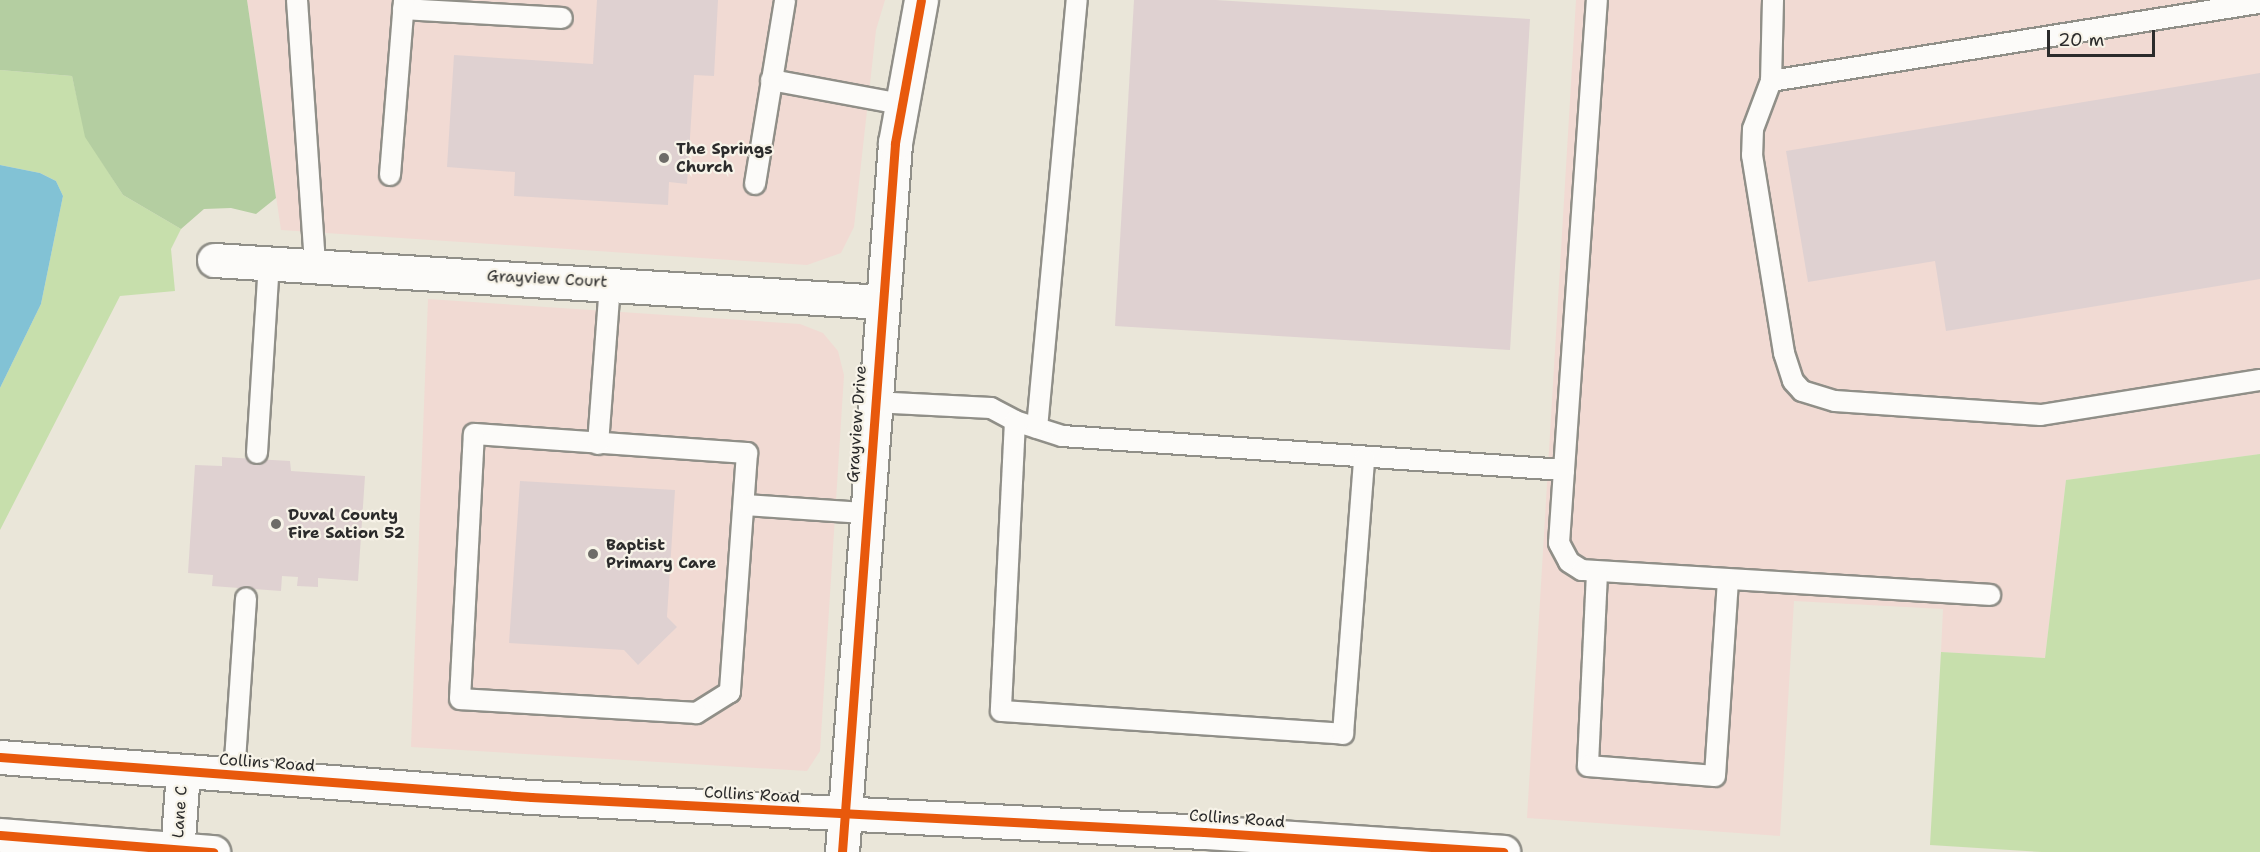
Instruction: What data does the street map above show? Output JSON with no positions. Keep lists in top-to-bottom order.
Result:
{
  "streets": {
    "main road": [
      "Grayview Court",
      "Grayview Drive",
      "Collins Road",
      "Lane C"
    ]
  },
  "crossings": [
    ["Grayview Court", "Grayview Drive"],
    ["Grayview Drive", "Collins Road"],
    ["Collins Road", "Lane C"]
  ],
  "places": ["The Springs Church", "Duval County Fire Sation 52", "Baptist Primary Care"],
  "scale_bar": "20 m"
}
